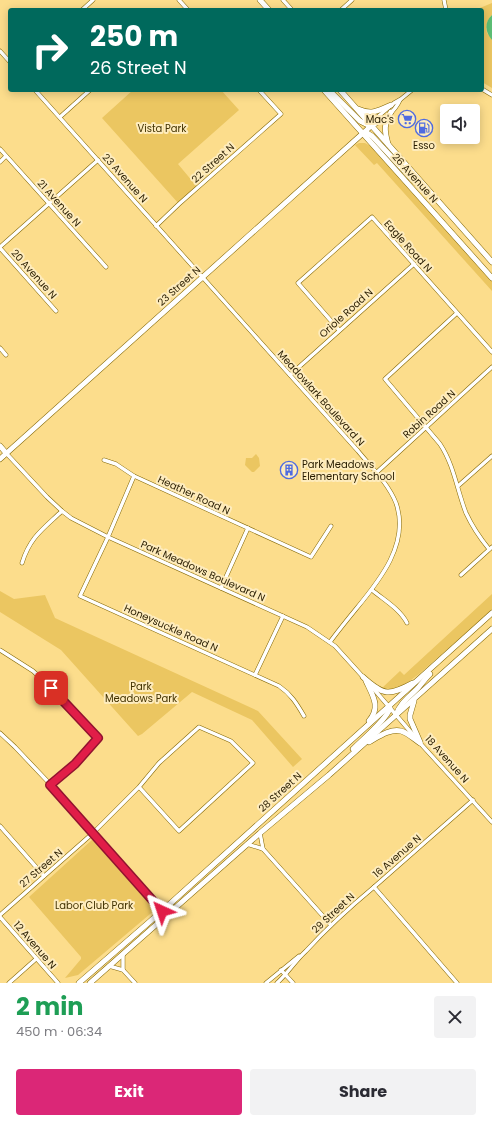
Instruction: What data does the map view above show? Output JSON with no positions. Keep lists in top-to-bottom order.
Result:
{
  "streets": {
    "main road": ["26 Avenue N", "23 Street N", "28 Street N"],
    "street": [
      "22 Street N",
      "23 Avenue N",
      "21 Avenue N",
      "Eagle Road N",
      "20 Avenue N",
      "Oriole Road N",
      "Meadowlark Boulevard N",
      "Robin Road N",
      "Heather Road N",
      "Park Meadows Boulevard N",
      "Honeysuckle Road N",
      "18 Avenue N",
      "16 Avenue N",
      "27 Street N",
      "29 Street N",
      "12 Avenue N"
    ]
  },
  "crossings": [
    ["22 Street N", "23 Avenue N"],
    ["23 Avenue N", "23 Street N"],
    ["23 Avenue N", "Meadowlark Boulevard N"],
    ["26 Avenue N", "23 Street N"],
    ["Eagle Road N", "Oriole Road N"],
    ["23 Street N", "Meadowlark Boulevard N"],
    ["23 Street N", "Park Meadows Boulevard N"],
    ["Oriole Road N", "Meadowlark Boulevard N"],
    ["Meadowlark Boulevard N", "Robin Road N"],
    ["Meadowlark Boulevard N", "Park Meadows Boulevard N"],
    ["Park Meadows Boulevard N", "Honeysuckle Road N"],
    ["Park Meadows Boulevard N", "18 Avenue N"],
    ["Park Meadows Boulevard N", "28 Street N"],
    ["18 Avenue N", "28 Street N"],
    ["18 Avenue N", "16 Avenue N"],
    ["16 Avenue N", "29 Street N"],
    ["27 Street N", "12 Avenue N"]
  ],
  "parks": ["Vista Park", "Park Meadows Park", "Labor Club Park"],
  "places": {
    "supermarket": ["Mac's"],
    "fuel station": ["Esso"],
    "building": ["Park Meadows Elementary School"]
  },
  "page": {
    "turn": ["250 m", "26 Street N"],
    "heading": ["2 min", "450 m · 06:34"],
    "buttons": ["Exit", "Share"]
  }
}
